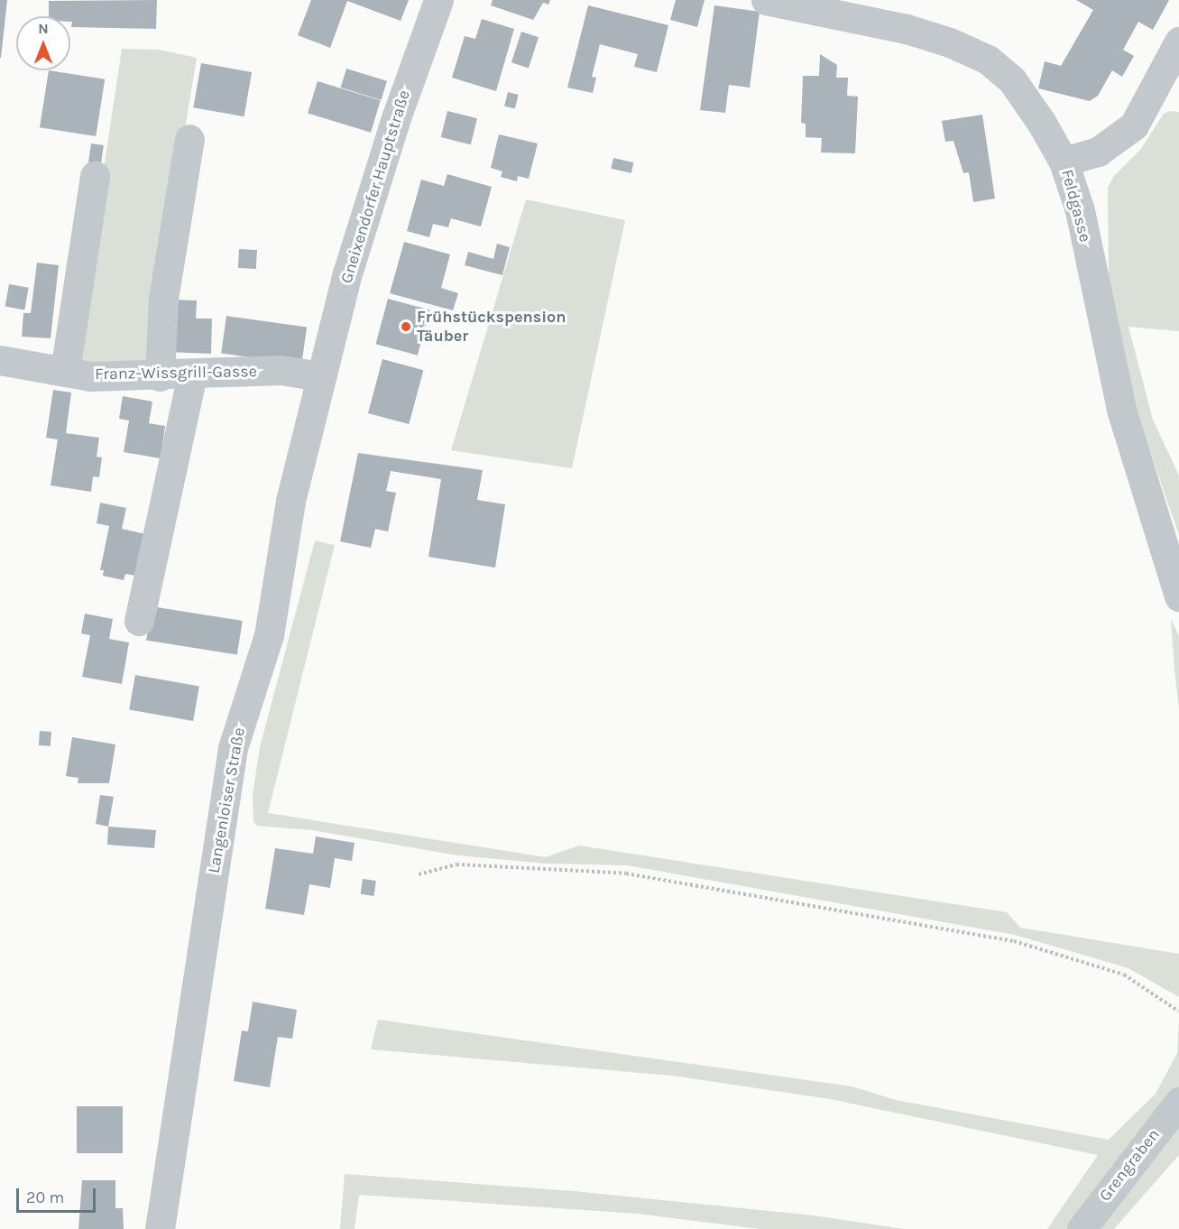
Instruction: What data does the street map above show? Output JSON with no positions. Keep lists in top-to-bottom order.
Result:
{
  "streets": {
    "street": [
      "Gneixendorfer Hauptstraße",
      "Feldgasse",
      "Franz-Wissgrill-Gasse",
      "Langenloiser Straße",
      "Grengraben"
    ]
  },
  "crossings": [
    ["Gneixendorfer Hauptstraße", "Franz-Wissgrill-Gasse"],
    ["Gneixendorfer Hauptstraße", "Langenloiser Straße"],
    ["Franz-Wissgrill-Gasse", "Langenloiser Straße"]
  ],
  "places": ["Frühstückspension Täuber"],
  "scale_bar": "20 m",
  "north": "top"
}
